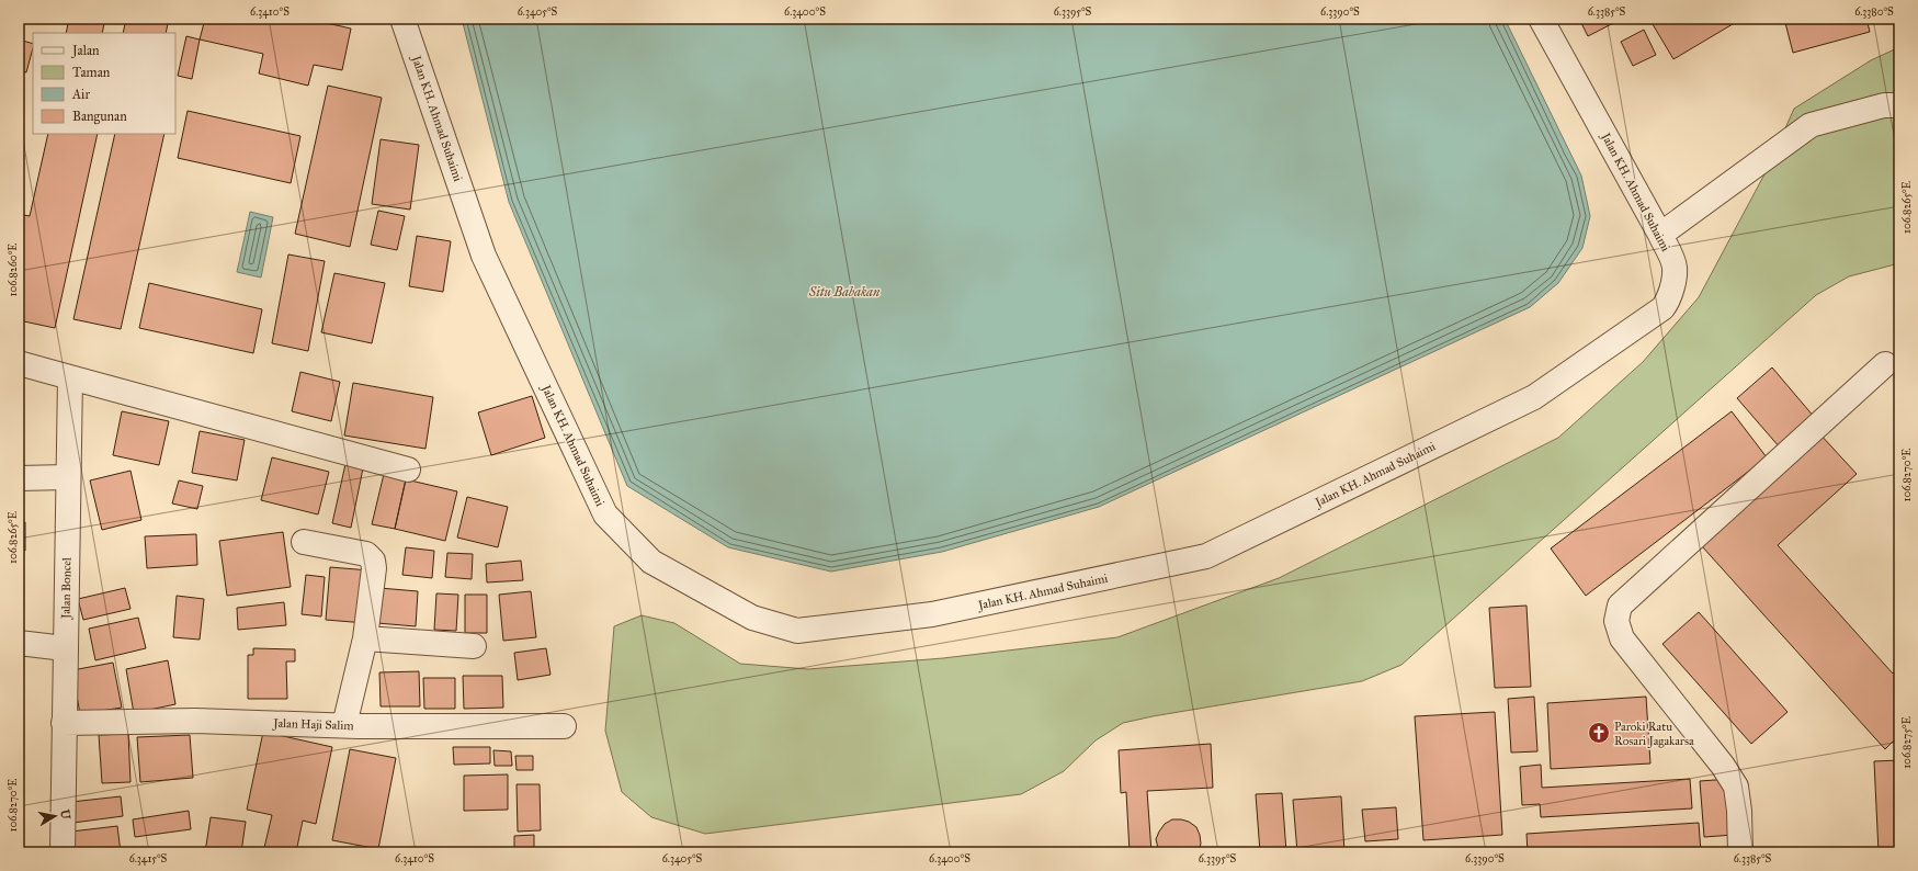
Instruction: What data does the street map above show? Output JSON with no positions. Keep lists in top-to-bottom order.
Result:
{
  "streets": {
    "street": ["Jalan KH. Ahmad Suhaimi", "Jalan Boncel", "Jalan Haji Salim"]
  },
  "crossings": [
    ["Jalan Boncel", "Jalan Haji Salim"]
  ],
  "water": ["Situ Babakan"],
  "places": {
    "church": ["Paroki Ratu Rosari Jagakarsa"]
  },
  "legend": [
    "Jalan",
    "Taman",
    "Air",
    "Bangunan"
  ],
  "north": "right",
  "coordinates": [
    "6.3410°S",
    "6.3405°S",
    "6.3400°S",
    "6.3395°S",
    "6.3390°S",
    "6.3385°S",
    "6.3380°S",
    "106.8265°E",
    "106.8260°E",
    "106.8270°E",
    "106.8275°E",
    "6.3415°S"
  ]
}
